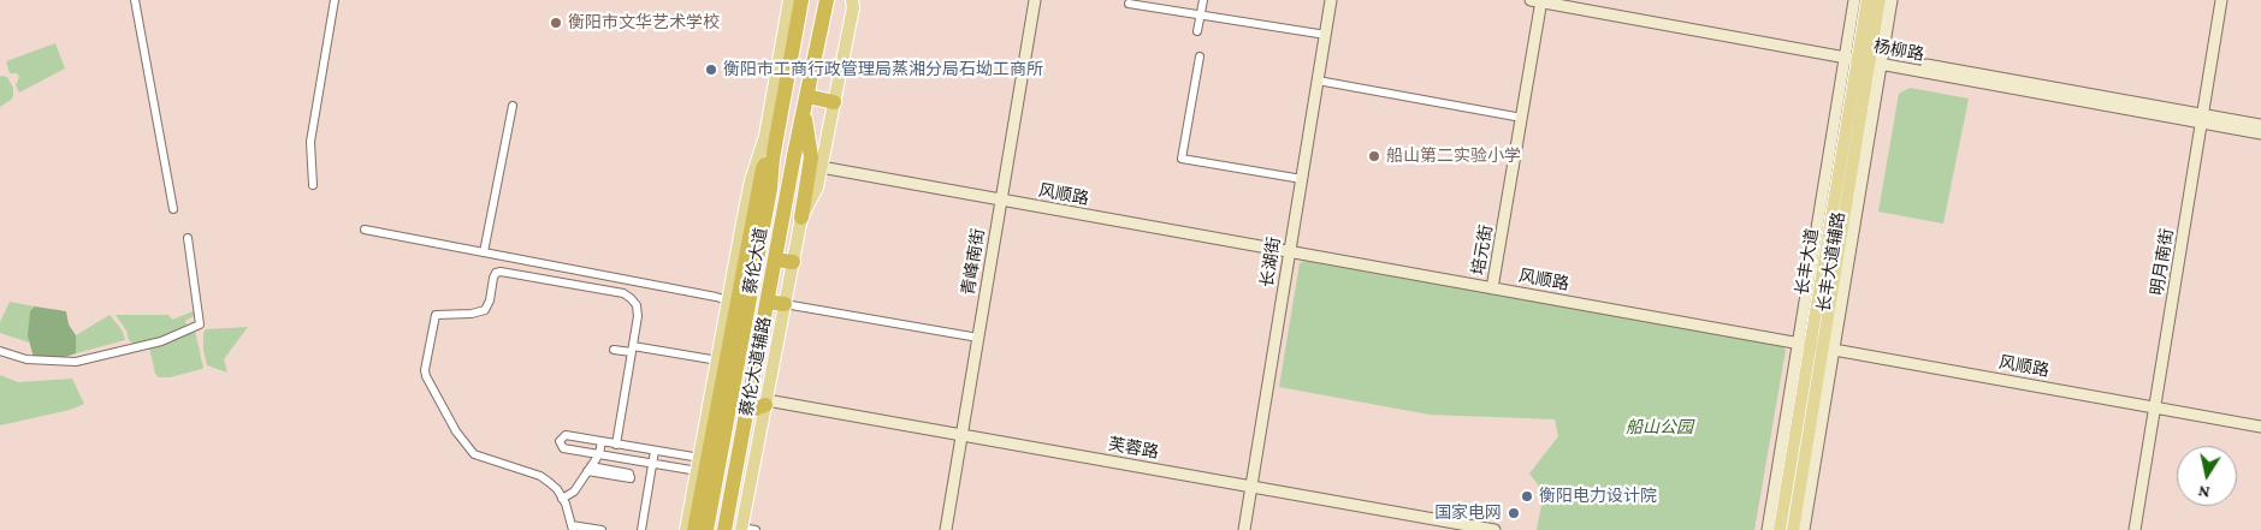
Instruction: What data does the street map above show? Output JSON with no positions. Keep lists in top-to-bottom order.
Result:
{
  "streets": {
    "highway": ["蔡伦大道"],
    "main road": ["长丰大道"],
    "street": [
      "杨柳路",
      "风顺路",
      "培元街",
      "青峰南街",
      "长湖街",
      "长丰大道辅路",
      "明月南街",
      "芙蓉路"
    ]
  },
  "crossings": [
    ["杨柳路", "培元街"],
    ["杨柳路", "长丰大道"],
    ["杨柳路", "长丰大道辅路"],
    ["杨柳路", "明月南街"],
    ["风顺路", "培元街"],
    ["风顺路", "青峰南街"],
    ["风顺路", "长湖街"],
    ["风顺路", "长丰大道"],
    ["风顺路", "长丰大道辅路"],
    ["风顺路", "明月南街"],
    ["青峰南街", "芙蓉路"],
    ["长湖街", "芙蓉路"],
    ["长丰大道", "长丰大道辅路"]
  ],
  "parks": ["船山公园"],
  "places": [
    "衡阳市文华艺术学校",
    "衡阳市工商行政管理局蒸湘分局石坳工商所",
    "船山第二实验小学",
    "衡阳电力设计院",
    "国家电网"
  ],
  "north": "bottom"
}
